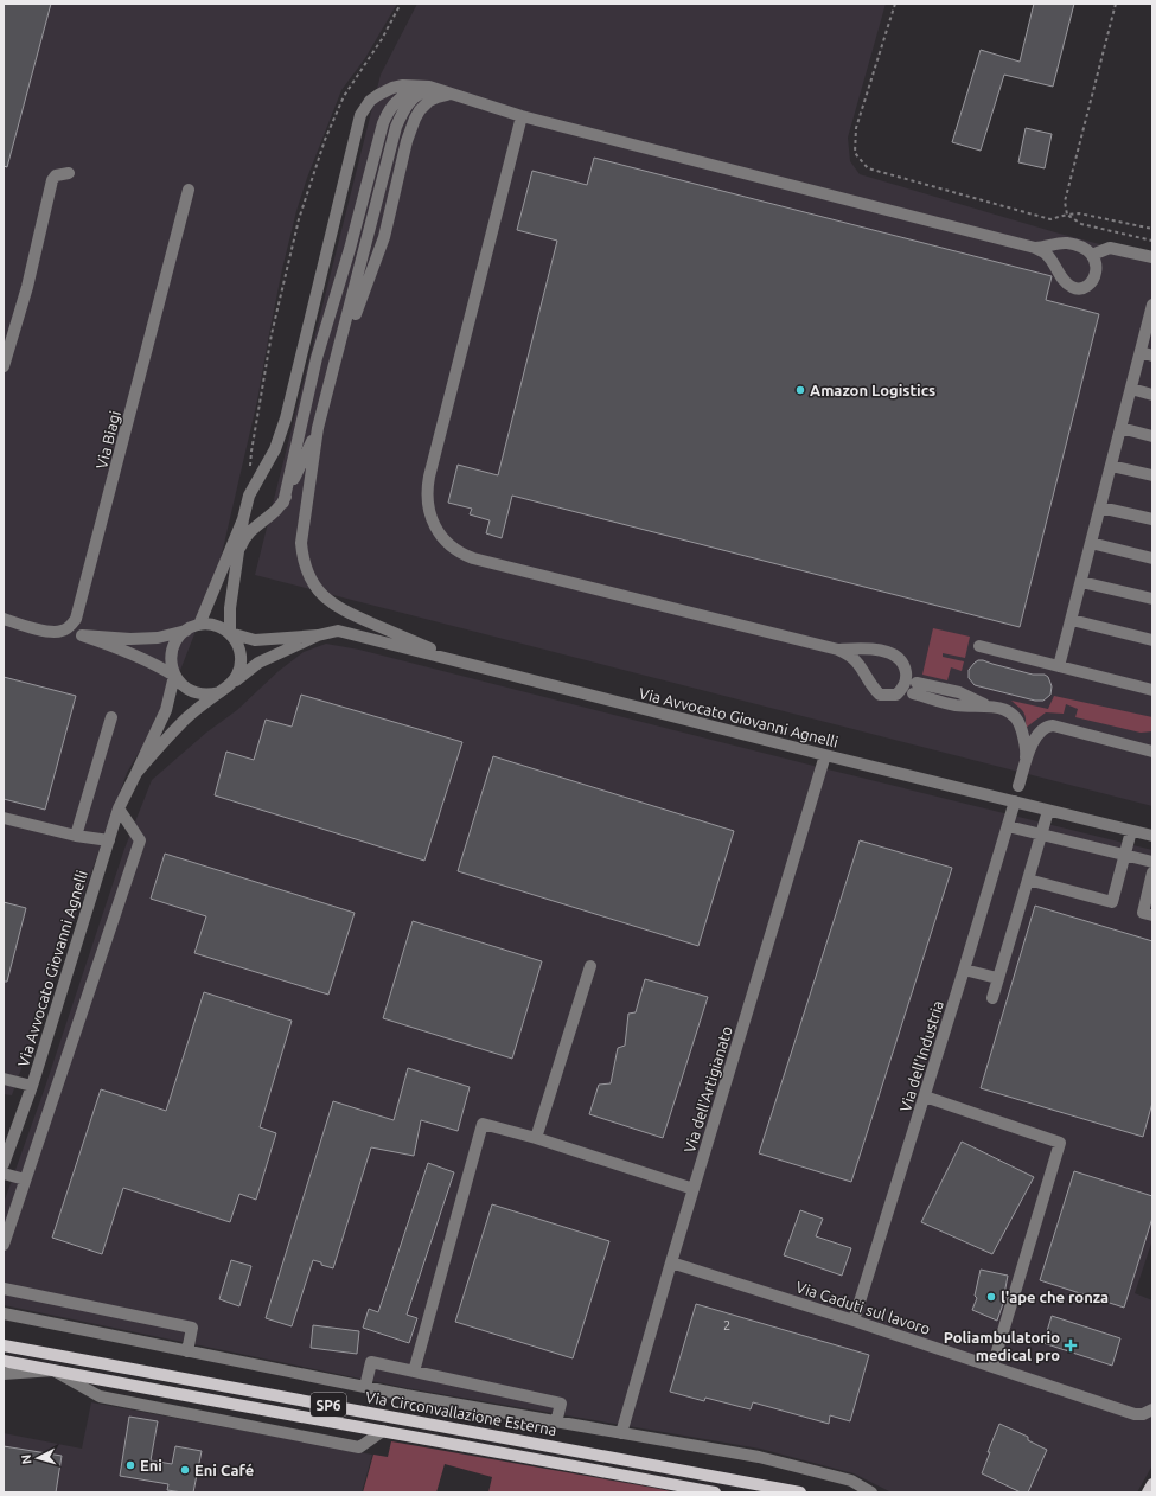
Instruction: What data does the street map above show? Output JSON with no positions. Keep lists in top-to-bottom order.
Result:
{
  "streets": {
    "main road": ["SP6", "Via Circonvallazione Esterna"],
    "street": [
      "Via Biagi",
      "Via Avvocato Giovanni Agnelli",
      "Via dell'Industria",
      "Via dell'Artigianato",
      "Via Caduti sul lavoro"
    ]
  },
  "crossings": [
    ["Via Avvocato Giovanni Agnelli", "Via dell'Industria"],
    ["Via Avvocato Giovanni Agnelli", "Via dell'Artigianato"],
    ["Via dell'Industria", "Via Caduti sul lavoro"],
    ["Via dell'Artigianato", "Via Caduti sul lavoro"],
    ["Via dell'Artigianato", "Via Circonvallazione Esterna"]
  ],
  "places": {
    "other": [
      "Amazon Logistics",
      "l'ape che ronza",
      "Eni",
      "Eni Café"
    ],
    "health": ["Poliambulatorio medical pro"]
  },
  "house_numbers": ["2"],
  "north": "left"
}
